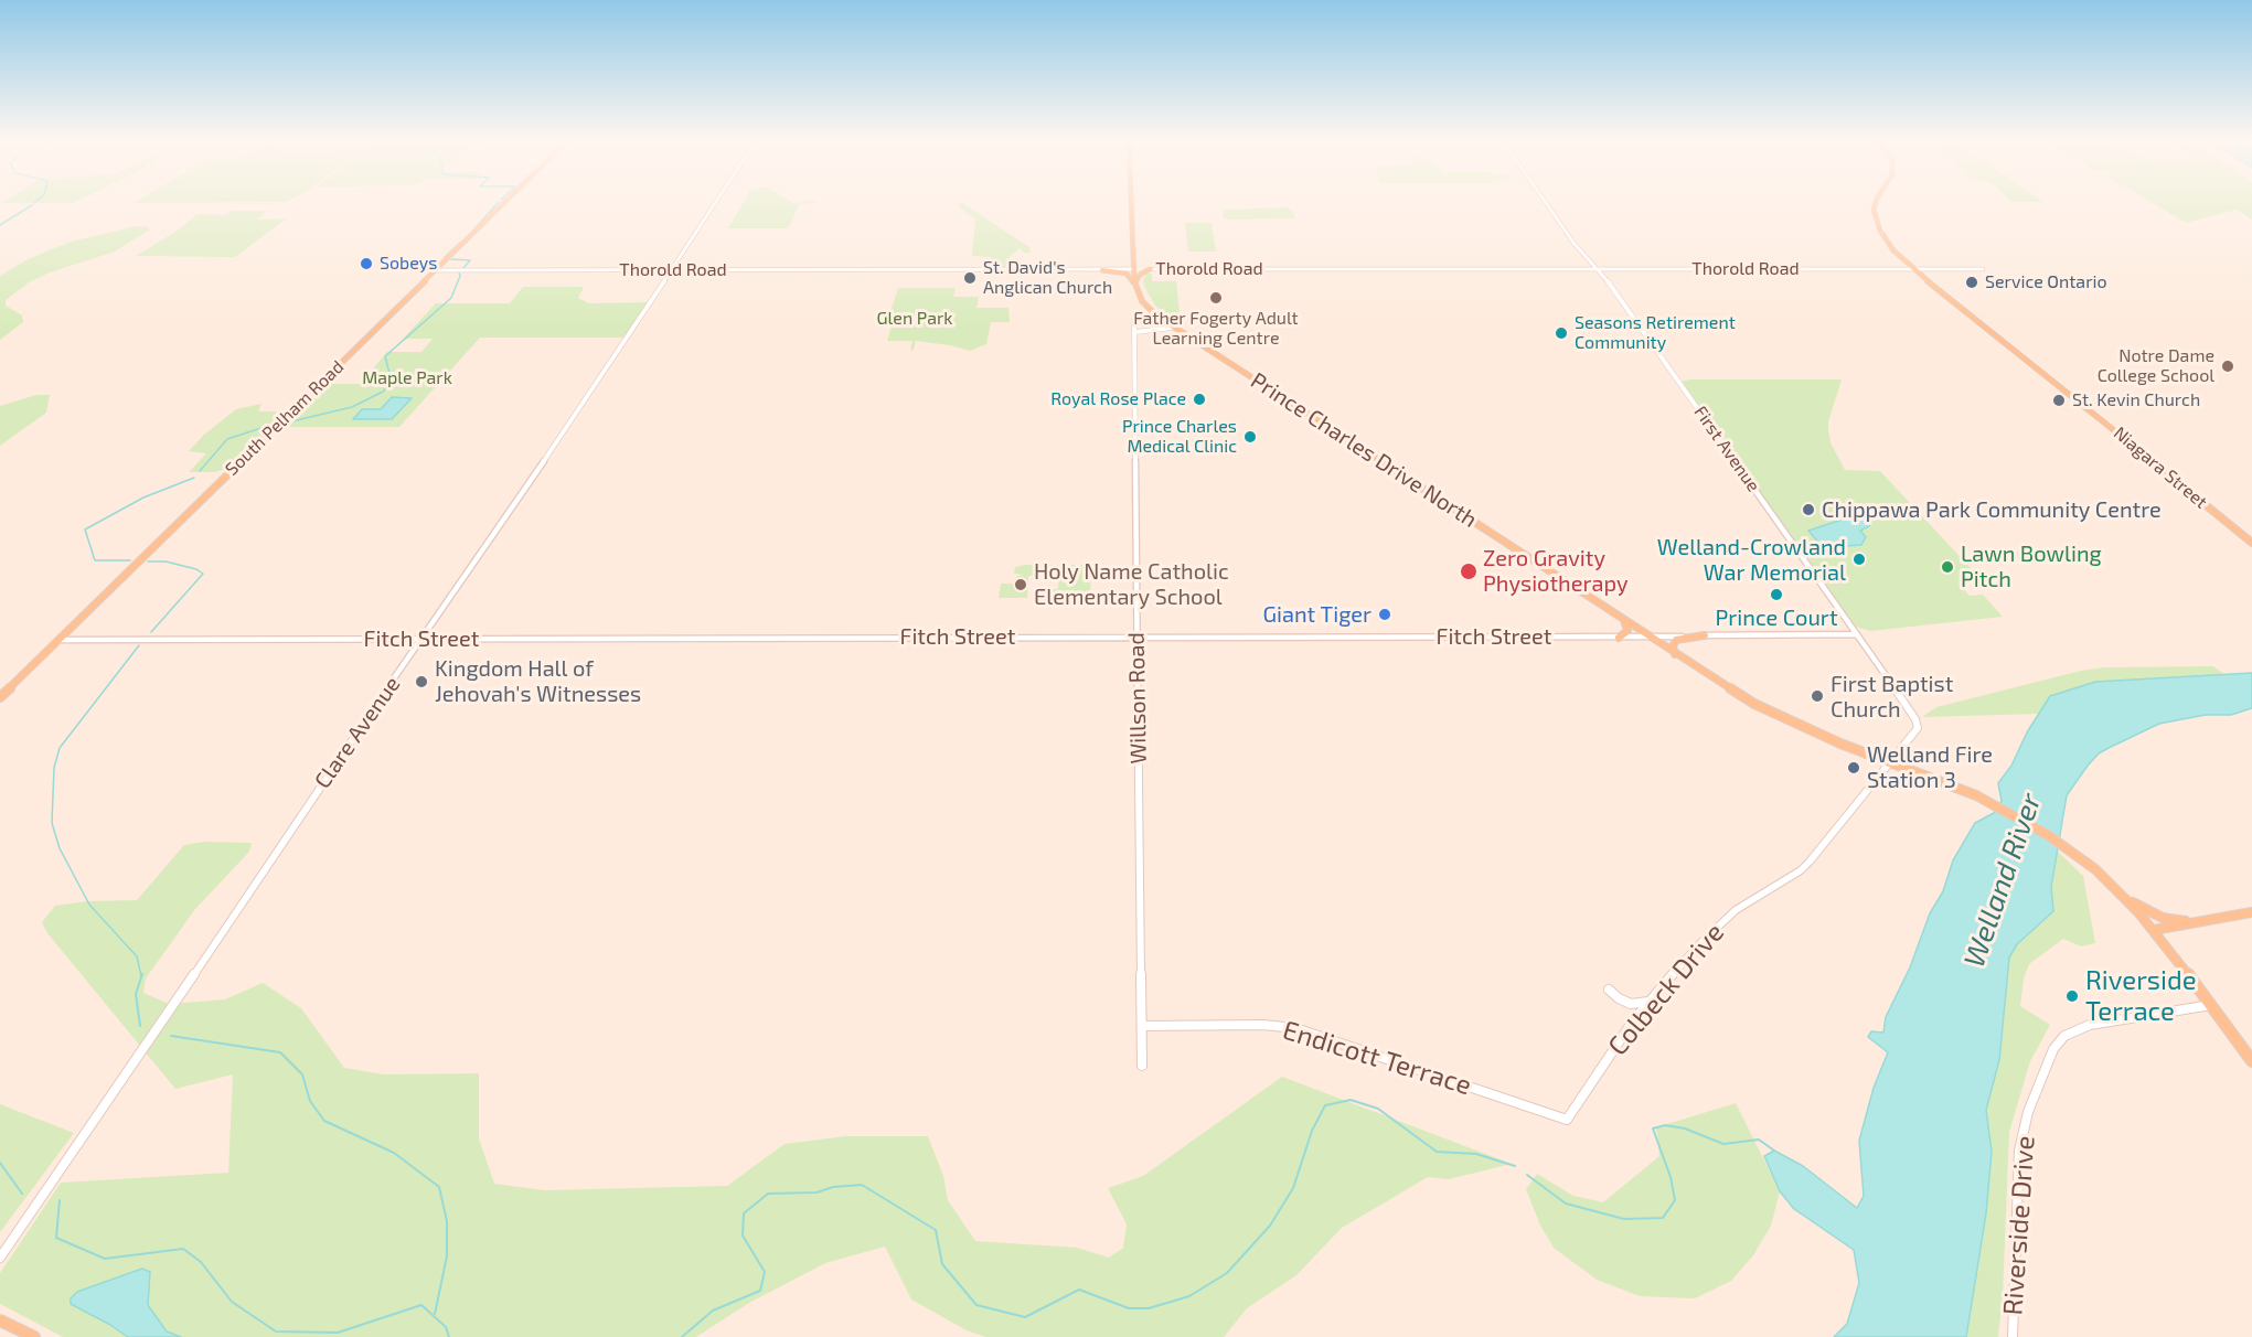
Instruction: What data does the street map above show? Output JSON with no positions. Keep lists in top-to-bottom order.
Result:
{
  "streets": {
    "main road": [
      "Thorold Road",
      "South Pelham Road",
      "Prince Charles Drive North",
      "Niagara Street"
    ],
    "street": [
      "First Avenue",
      "Fitch Street",
      "Willson Road",
      "Clare Avenue",
      "Colbeck Drive",
      "Endicott Terrace",
      "Riverside Drive"
    ]
  },
  "crossings": [
    ["Thorold Road", "South Pelham Road"],
    ["Thorold Road", "First Avenue"],
    ["Thorold Road", "Niagara Street"],
    ["Thorold Road", "Clare Avenue"],
    ["South Pelham Road", "Fitch Street"],
    ["First Avenue", "Prince Charles Drive North"],
    ["First Avenue", "Fitch Street"],
    ["First Avenue", "Colbeck Drive"],
    ["Prince Charles Drive North", "Fitch Street"],
    ["Prince Charles Drive North", "Colbeck Drive"],
    ["Prince Charles Drive North", "Riverside Drive"],
    ["Fitch Street", "Willson Road"],
    ["Fitch Street", "Clare Avenue"],
    ["Willson Road", "Endicott Terrace"],
    ["Colbeck Drive", "Endicott Terrace"]
  ],
  "water": ["Welland River"],
  "parks": ["Glen Park", "Maple Park"],
  "places": [
    "Sobeys",
    "St. David's Anglican Church",
    "Service Ontario",
    "Father Fogerty Adult Learning Centre",
    "Seasons Retirement Community",
    "Notre Dame College School",
    "Royal Rose Place",
    "St. Kevin Church",
    "Prince Charles Medical Clinic",
    "Chippawa Park Community Centre",
    "Welland-Crowland War Memorial",
    "Lawn Bowling Pitch",
    "Zero Gravity Physiotherapy",
    "Holy Name Catholic Elementary School",
    "Prince Court",
    "Giant Tiger",
    "Kingdom Hall of Jehovah's Witnesses",
    "First Baptist Church",
    "Welland Fire Station 3",
    "Riverside Terrace"
  ]
}
